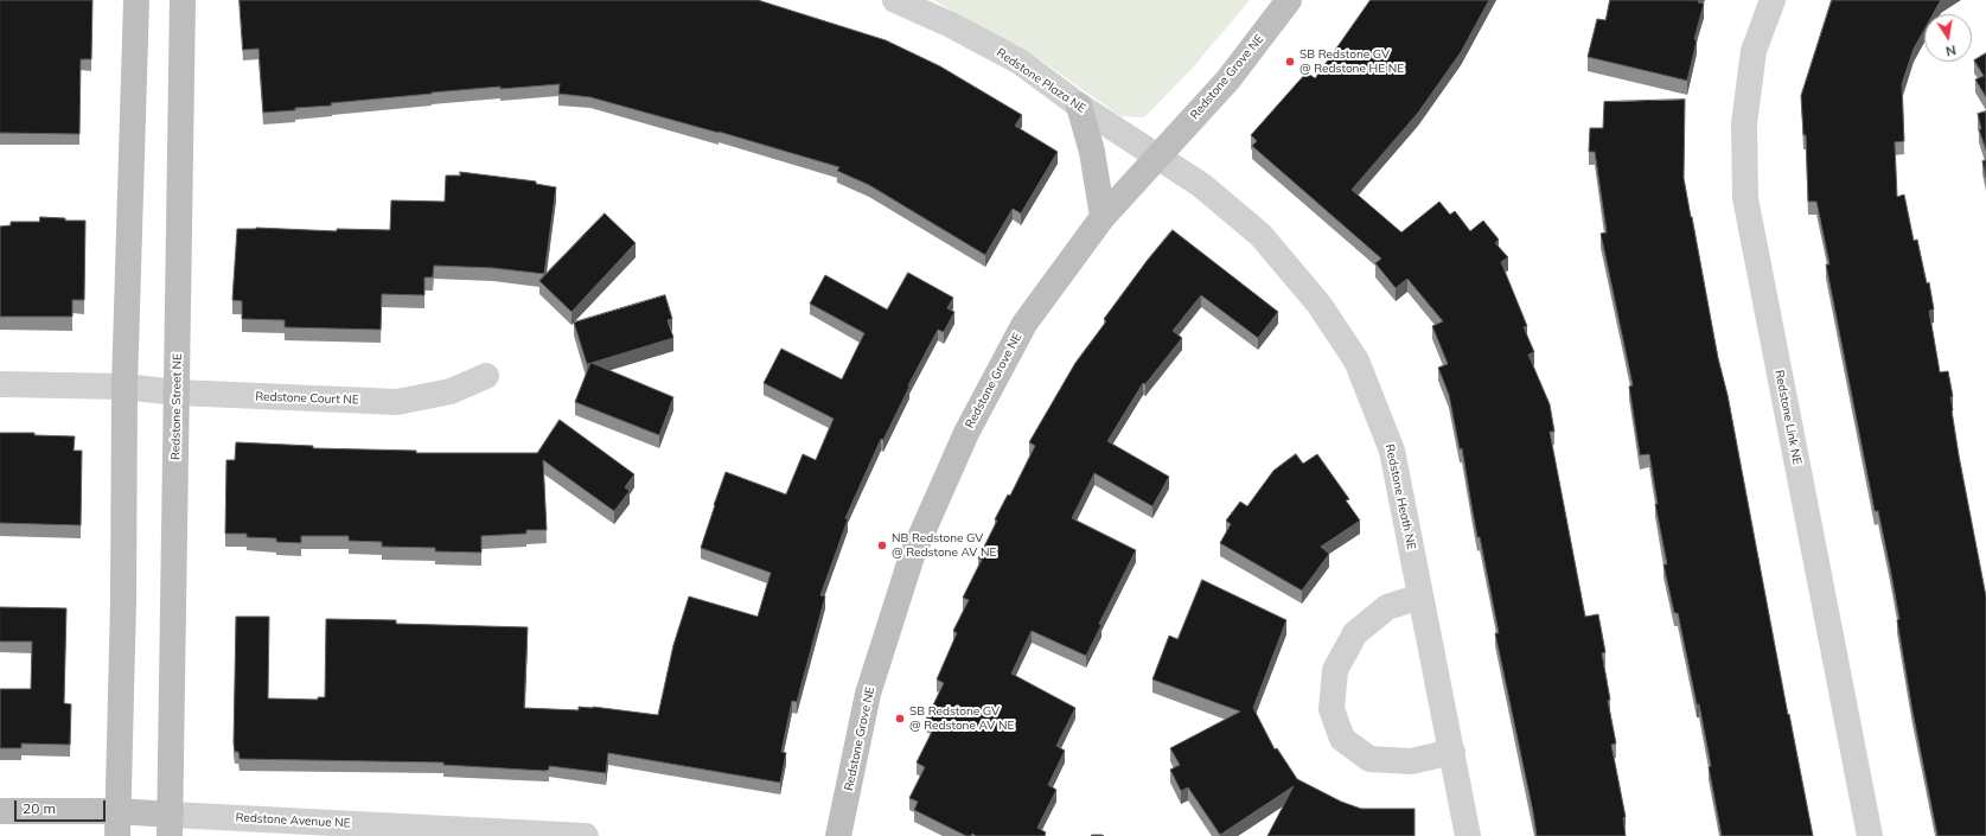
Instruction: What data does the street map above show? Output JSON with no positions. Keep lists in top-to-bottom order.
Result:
{
  "streets": {
    "street": [
      "Redstone Grove NE",
      "Redstone Plaza NE",
      "Redstone Court NE",
      "Redstone Street NE",
      "Redstone Link NE",
      "Redstone Heath NE",
      "Redstone Avenue NE"
    ]
  },
  "crossings": [
    ["Redstone Grove NE", "Redstone Plaza NE"],
    ["Redstone Grove NE", "Redstone Heath NE"],
    ["Redstone Plaza NE", "Redstone Heath NE"],
    ["Redstone Court NE", "Redstone Street NE"],
    ["Redstone Street NE", "Redstone Avenue NE"]
  ],
  "places": ["SB Redstone GV @ Redstone HE NE", "NB Redstone GV @ Redstone AV NE", "SB Redstone GV @ Redstone AV NE"],
  "scale_bar": "20 m",
  "north": "bottom"
}
